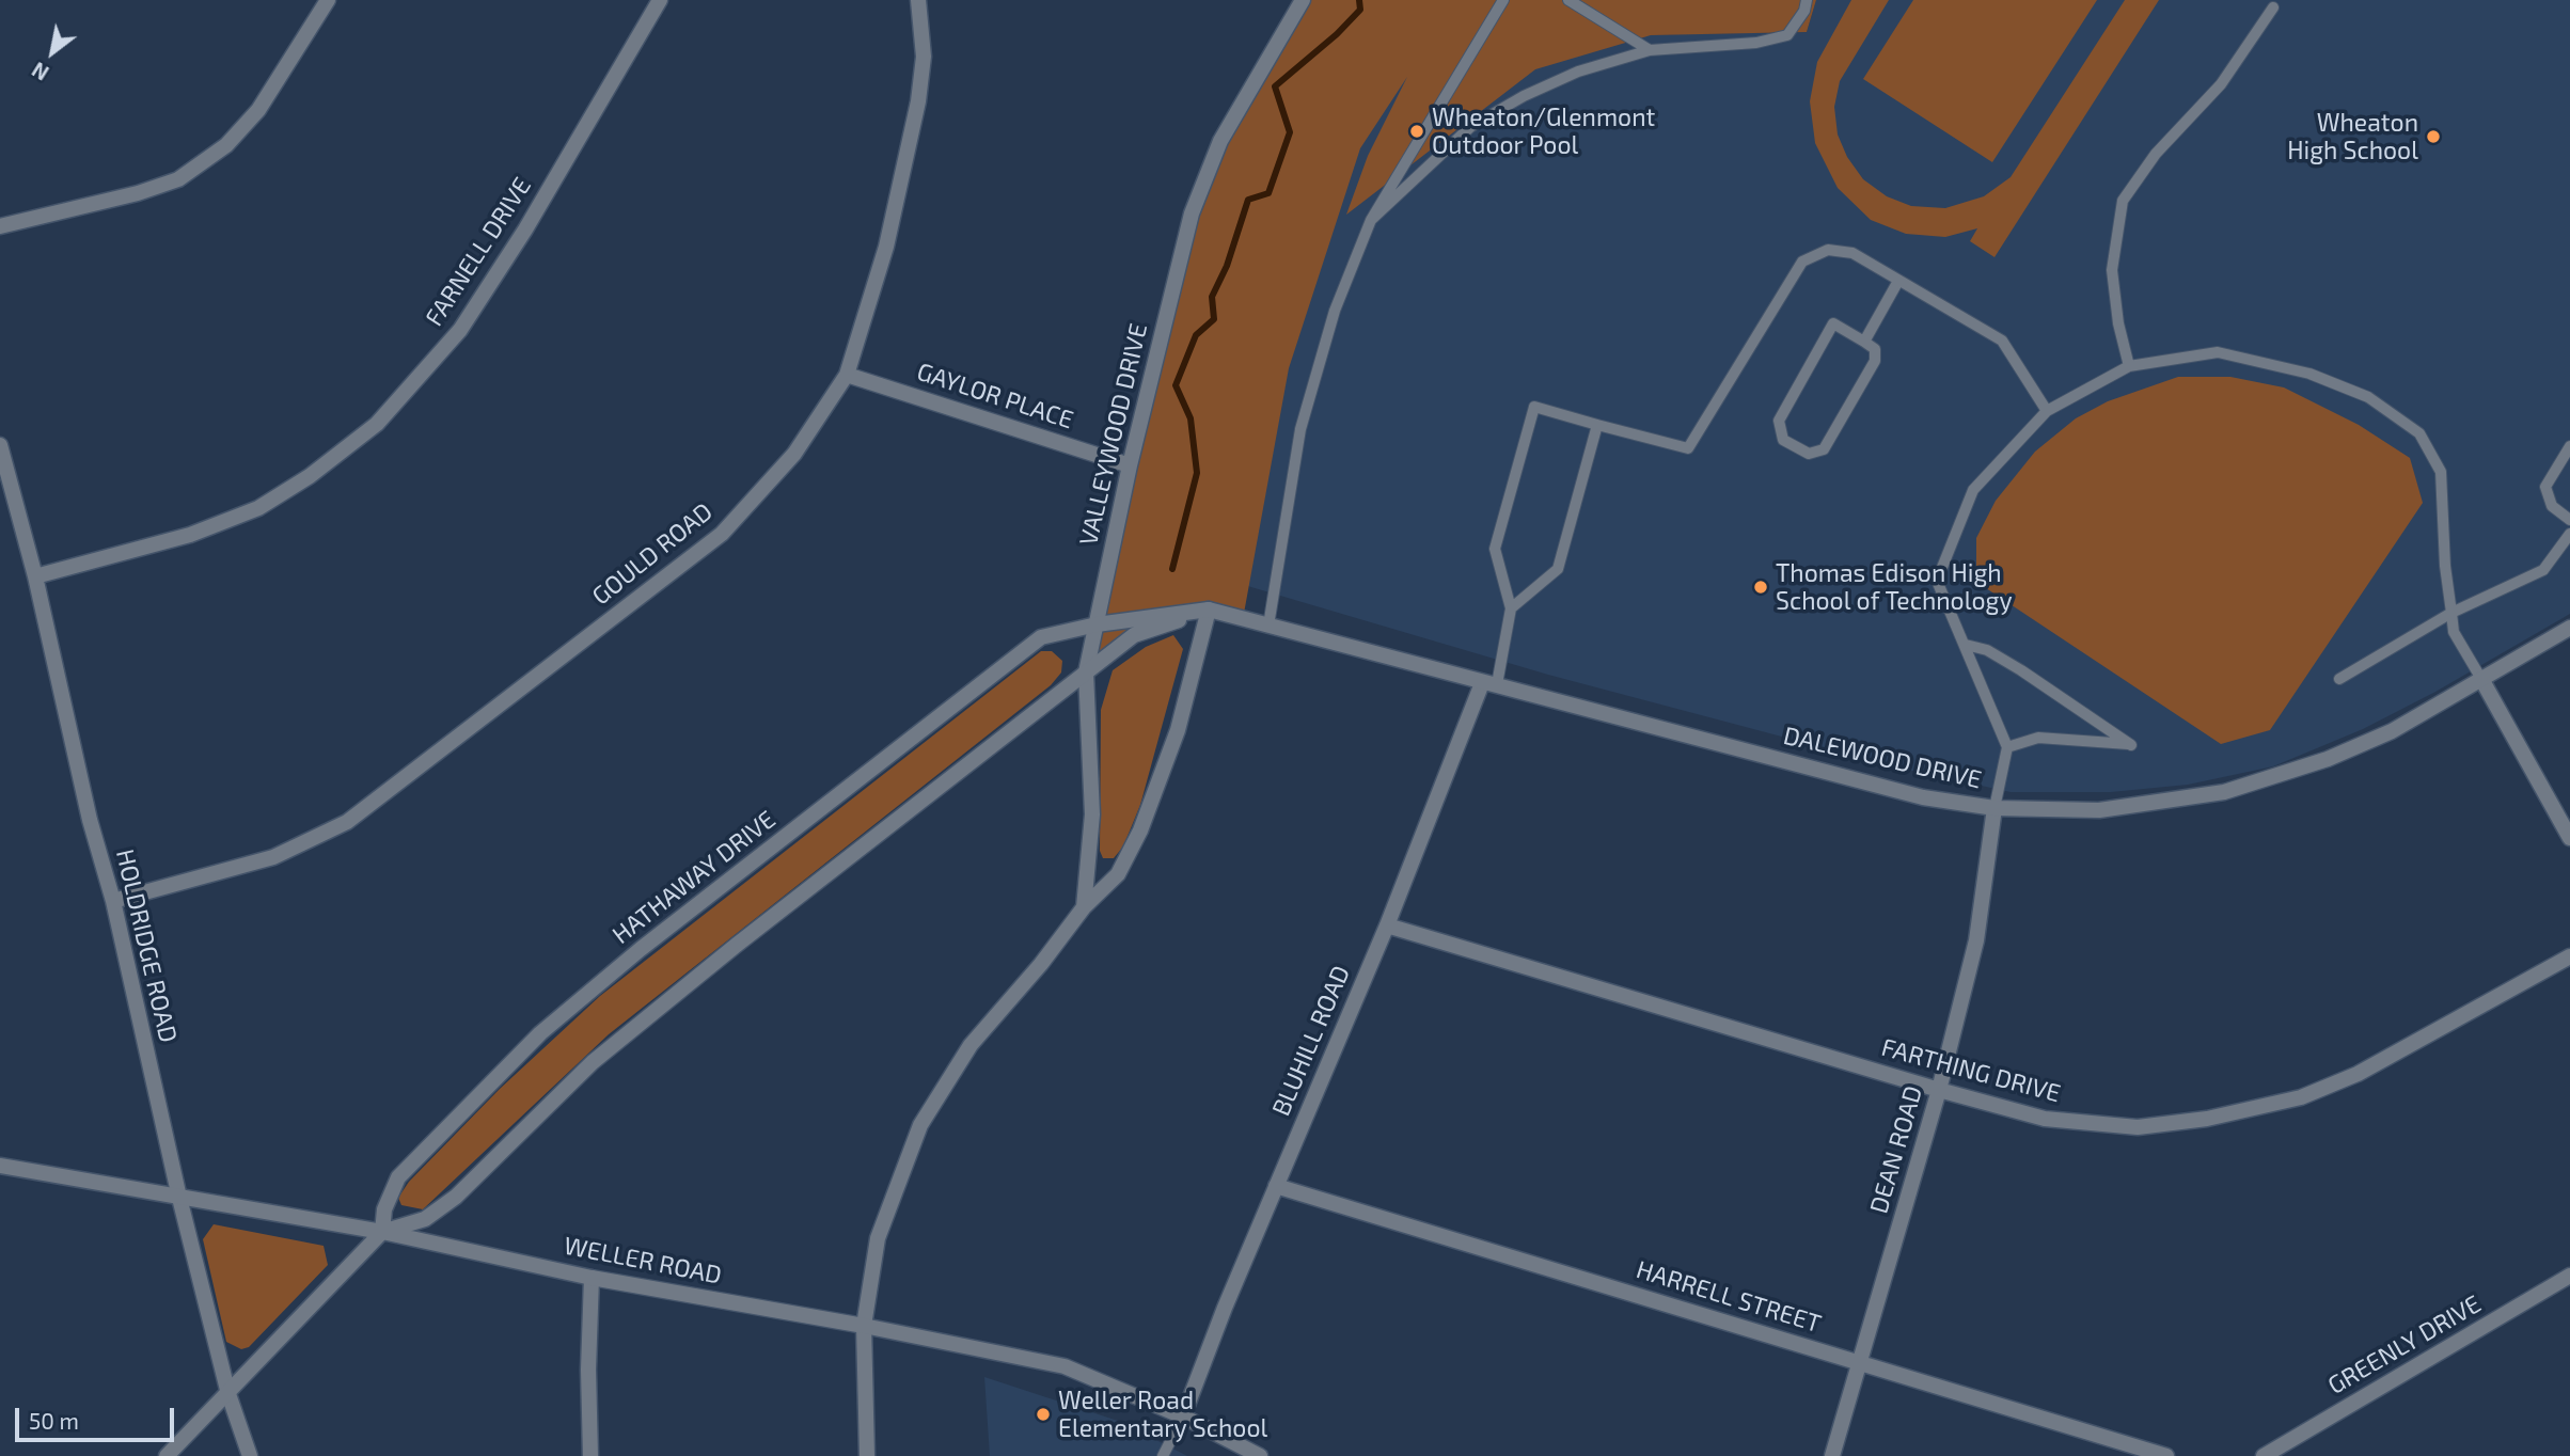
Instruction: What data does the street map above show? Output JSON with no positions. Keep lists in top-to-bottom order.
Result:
{
  "streets": {
    "street": [
      "FARNELL DRIVE",
      "GAYLOR PLACE",
      "VALLEYWOOD DRIVE",
      "GOULD ROAD",
      "DALEWOOD DRIVE",
      "HATHAWAY DRIVE",
      "HOLDRIDGE ROAD",
      "BLUHILL ROAD",
      "FARTHING DRIVE",
      "DEAN ROAD",
      "WELLER ROAD",
      "HARRELL STREET",
      "GREENLY DRIVE"
    ]
  },
  "crossings": [
    ["FARNELL DRIVE", "HOLDRIDGE ROAD"],
    ["GAYLOR PLACE", "VALLEYWOOD DRIVE"],
    ["GAYLOR PLACE", "GOULD ROAD"],
    ["VALLEYWOOD DRIVE", "DALEWOOD DRIVE"],
    ["VALLEYWOOD DRIVE", "HATHAWAY DRIVE"],
    ["GOULD ROAD", "HOLDRIDGE ROAD"],
    ["DALEWOOD DRIVE", "HATHAWAY DRIVE"],
    ["DALEWOOD DRIVE", "BLUHILL ROAD"],
    ["DALEWOOD DRIVE", "DEAN ROAD"],
    ["HATHAWAY DRIVE", "WELLER ROAD"],
    ["HOLDRIDGE ROAD", "WELLER ROAD"],
    ["BLUHILL ROAD", "FARTHING DRIVE"],
    ["BLUHILL ROAD", "WELLER ROAD"],
    ["BLUHILL ROAD", "HARRELL STREET"],
    ["FARTHING DRIVE", "DEAN ROAD"],
    ["DEAN ROAD", "HARRELL STREET"]
  ],
  "places": [
    "Wheaton/Glenmont Outdoor Pool",
    "Wheaton High School",
    "Thomas Edison High School of Technology",
    "Weller Road Elementary School"
  ],
  "scale_bar": "50 m",
  "north": "bottom left"
}
